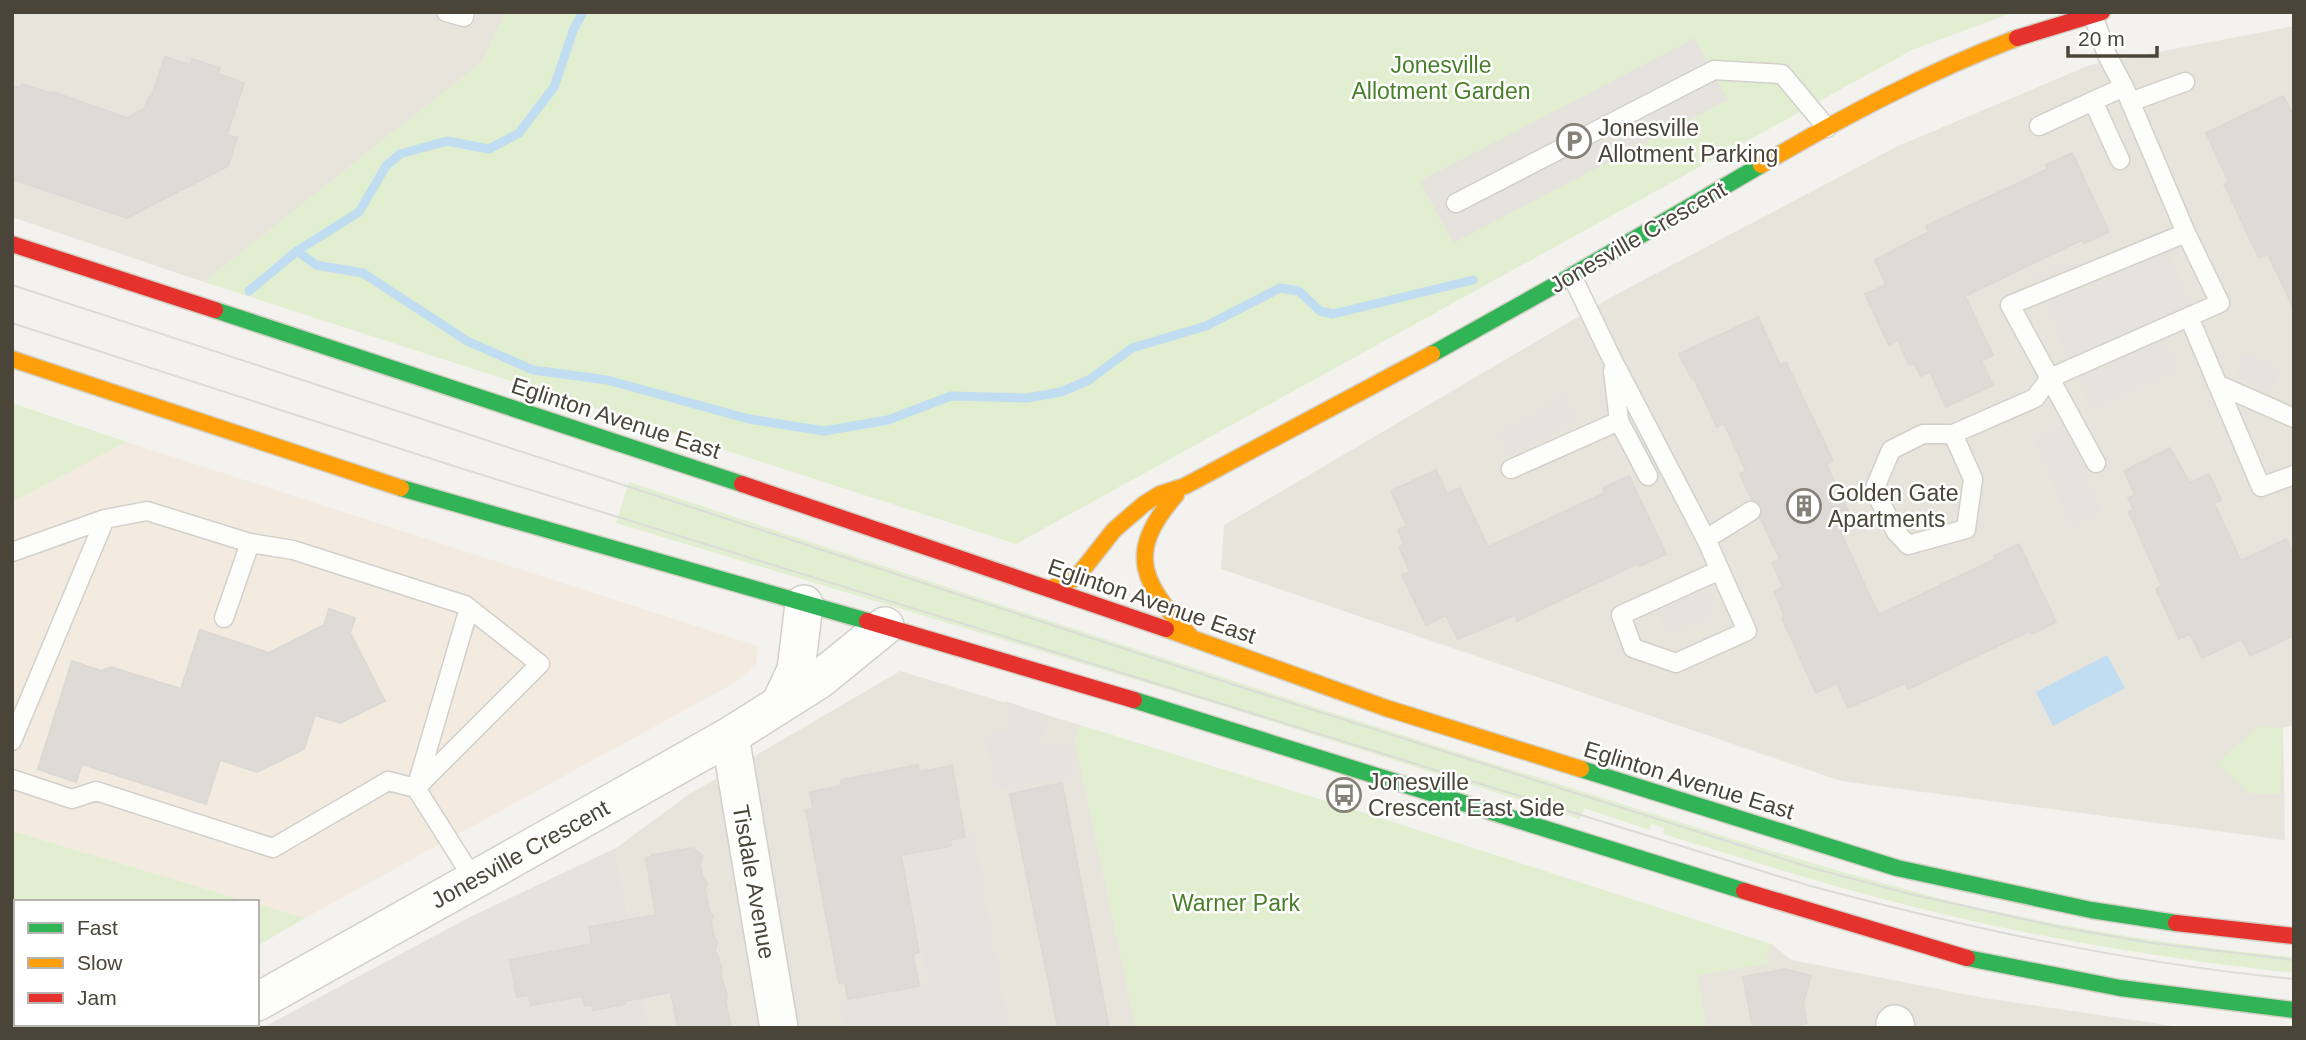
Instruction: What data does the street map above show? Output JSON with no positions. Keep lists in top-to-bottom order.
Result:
{
  "streets": {
    "main road": ["Jonesville Crescent", "Eglinton Avenue East"],
    "street": ["Tisdale Avenue"]
  },
  "crossings": [
    ["Jonesville Crescent", "Eglinton Avenue East"],
    ["Jonesville Crescent", "Tisdale Avenue"]
  ],
  "parks": ["Jonesville Allotment Garden", "Warner Park"],
  "places": {
    "parking": ["Jonesville Allotment Parking"],
    "building": ["Golden Gate Apartments"],
    "bus stop": ["Jonesville Crescent East Side"]
  },
  "legend": ["Fast", "Slow", "Jam"],
  "scale_bar": "20 m"
}
